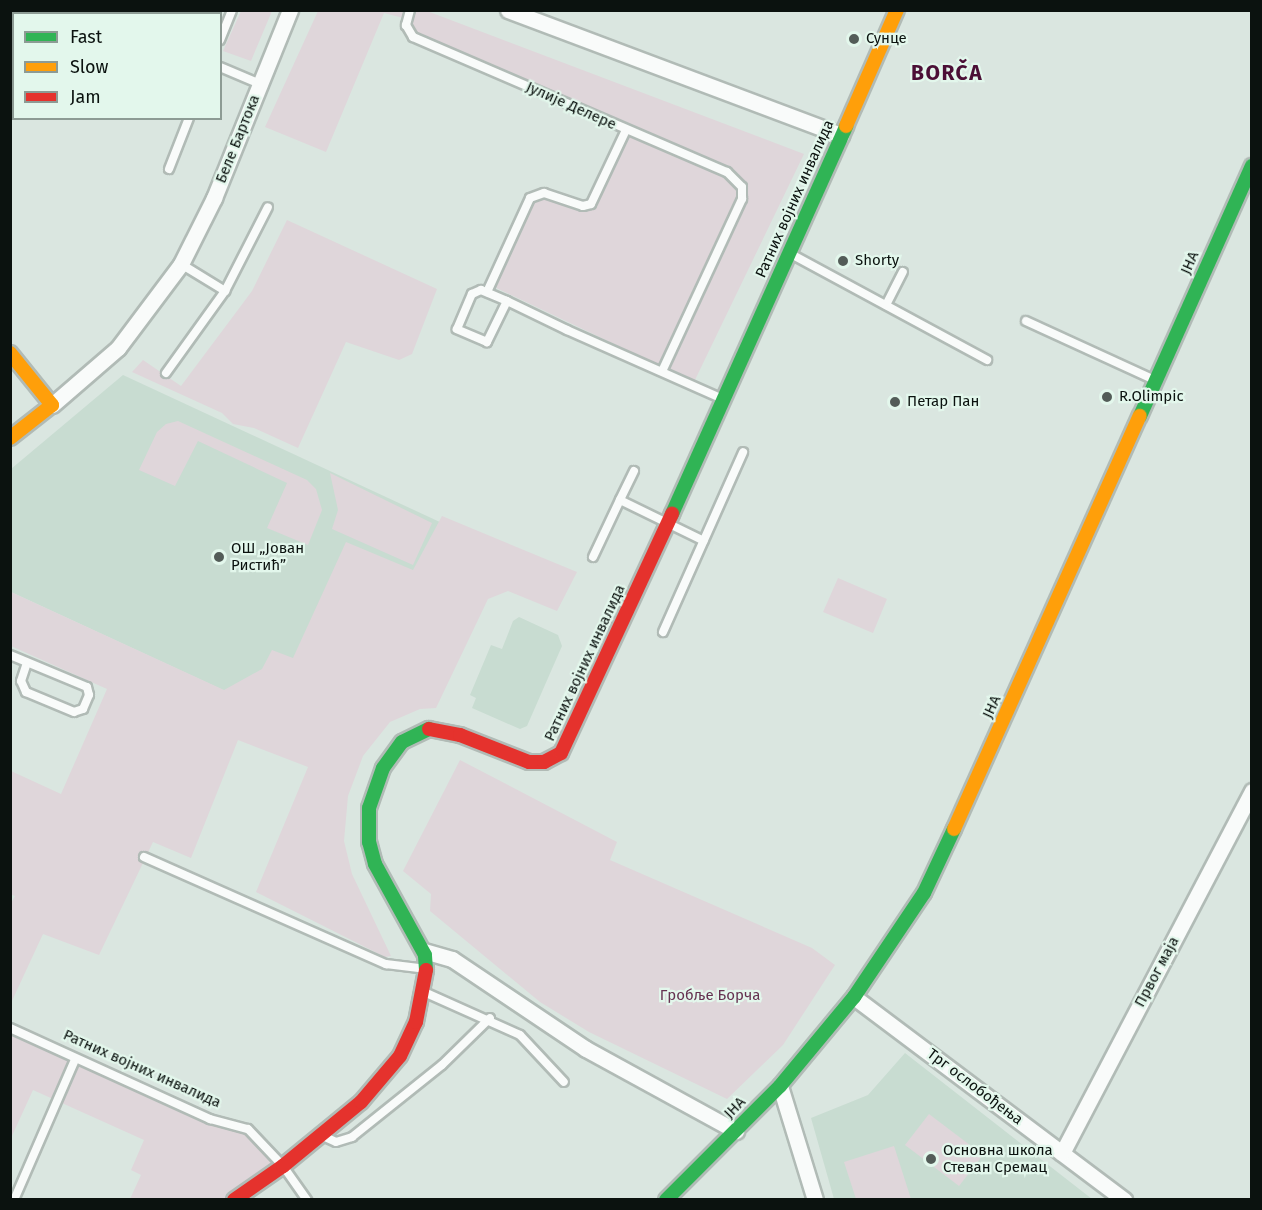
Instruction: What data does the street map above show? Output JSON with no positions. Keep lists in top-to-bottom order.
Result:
{
  "streets": {
    "street": [
      "Беле Бартока",
      "Ратних војних инвалида",
      "ЈНА",
      "Првог маја",
      "Трг ослобођења"
    ],
    "lane": ["Јулије Делере"]
  },
  "crossings": [
    ["ЈНА", "Трг ослобођења"],
    ["Првог маја", "Трг ослобођења"]
  ],
  "districts": ["BORČA"],
  "parks": ["Гробље Борча"],
  "places": [
    "Сунце",
    "Shorty",
    "R.Olimpic",
    "Петар Пан",
    "ОШ „Јован Ристић”",
    "Основна школа Стеван Сремац"
  ],
  "legend": ["Fast", "Slow", "Jam"]
}
